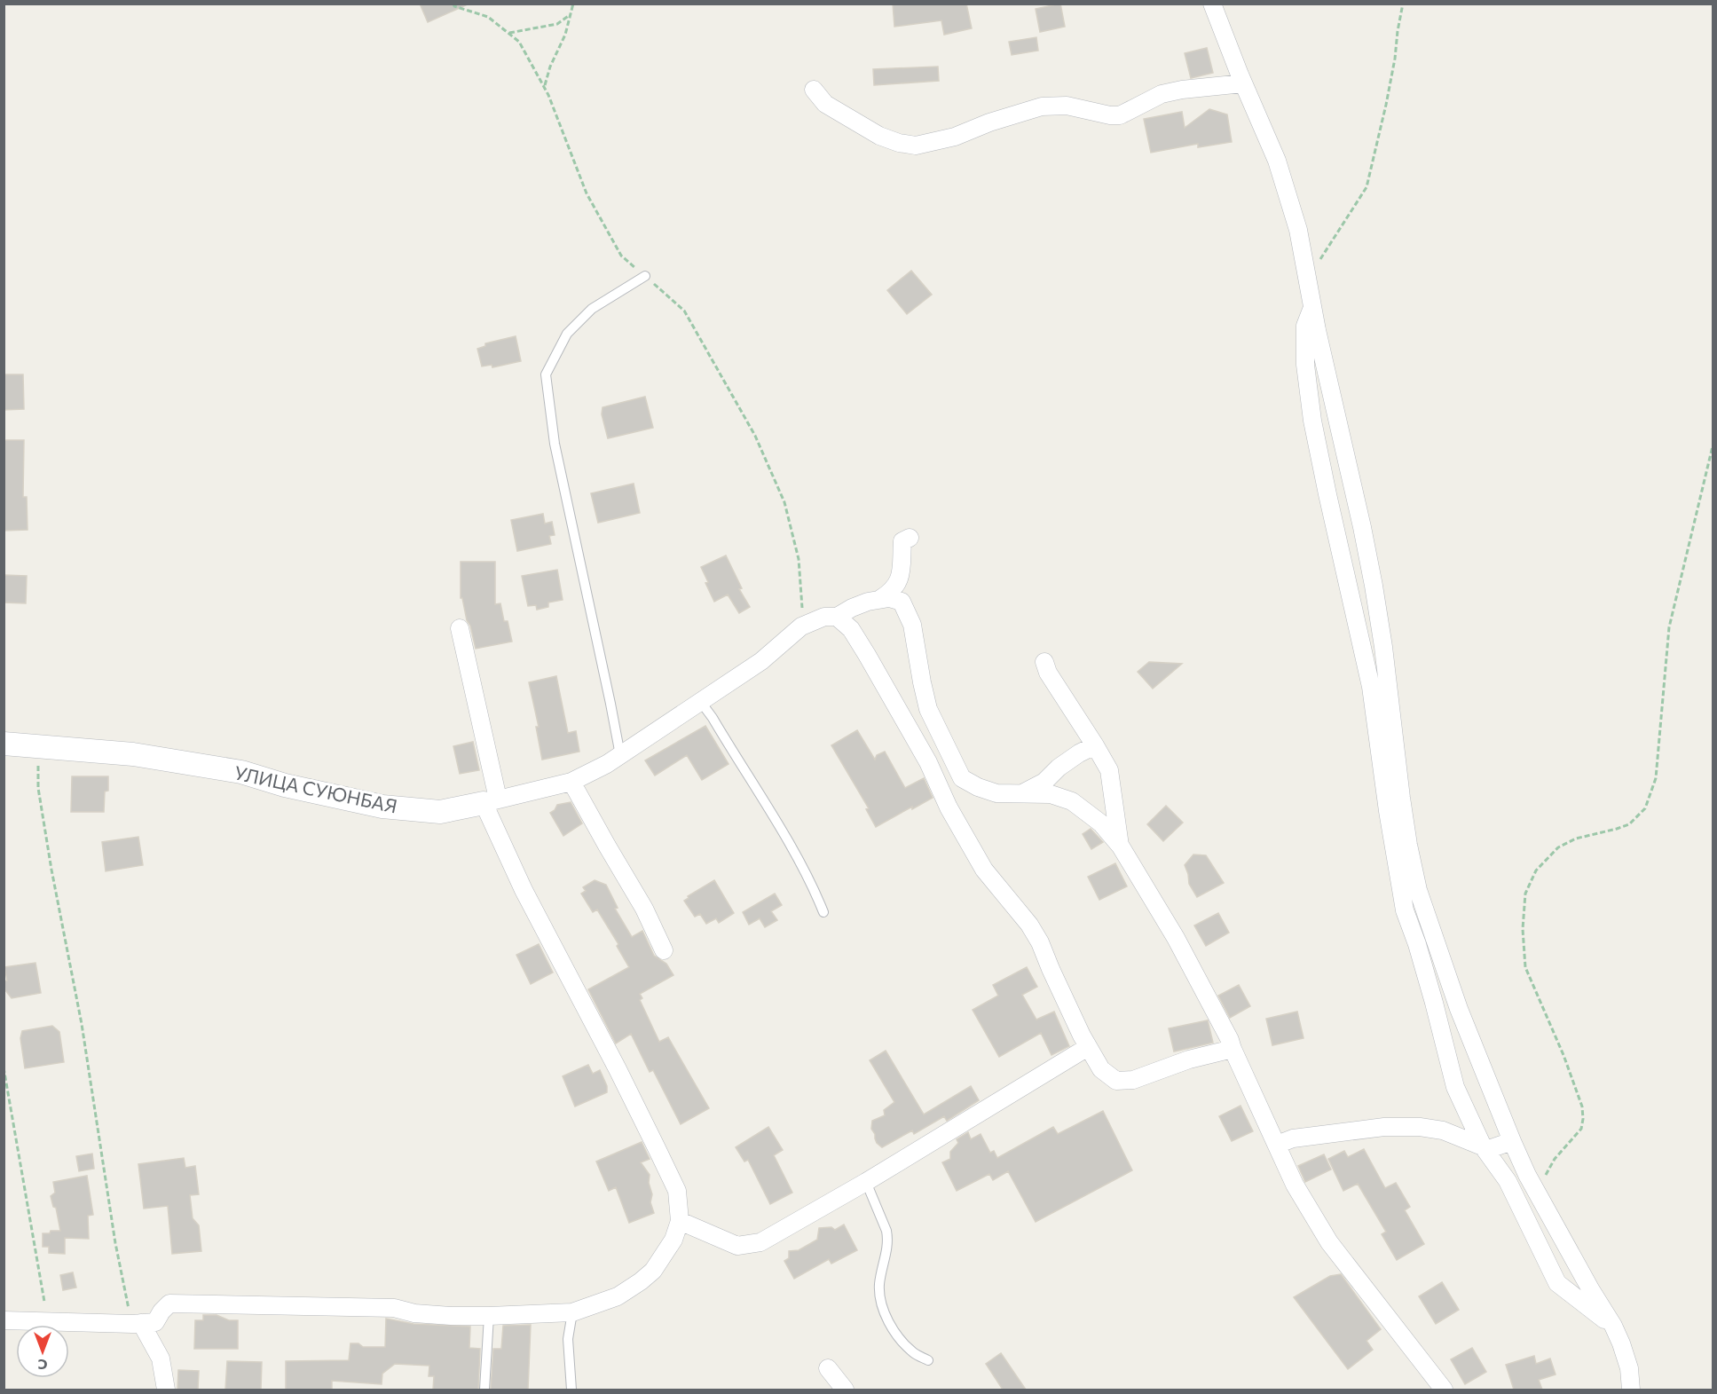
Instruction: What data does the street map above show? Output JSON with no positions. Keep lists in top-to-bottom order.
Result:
{
  "streets": {
    "street": ["УЛИЦА СУЮНБАЯ"]
  },
  "north": "bottom"
}
